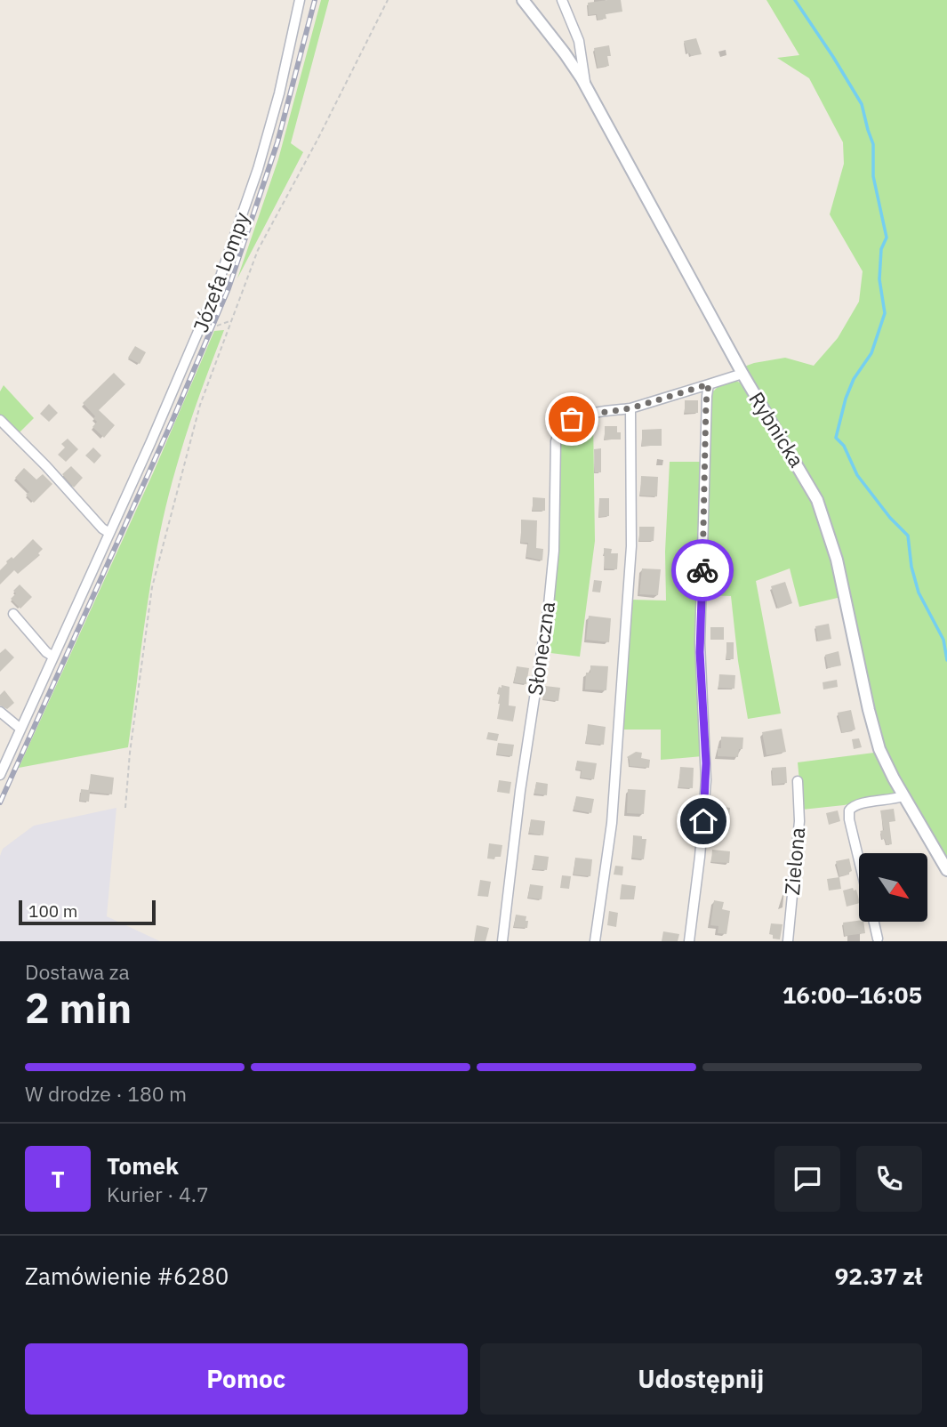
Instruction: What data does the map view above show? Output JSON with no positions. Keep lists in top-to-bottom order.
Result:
{
  "streets": {
    "street": [
      "Józefa Lompy",
      "Rybnicka",
      "Słoneczna",
      "Zielona"
    ]
  },
  "crossings": [
    ["Rybnicka", "Słoneczna"]
  ],
  "scale_bar": "100 m",
  "north": "bottom right",
  "page": {
    "scale": "100 m",
    "heading": ["2 min", "Dostawa za", "16:00–16:05"],
    "panel": [
      "Tomek",
      "Kurier · 4.7",
      "Zamówienie #6280",
      "92.37 zł"
    ],
    "bar": "W drodze · 180 m",
    "round": "T",
    "buttons": ["Pomoc", "Udostępnij"]
  }
}
